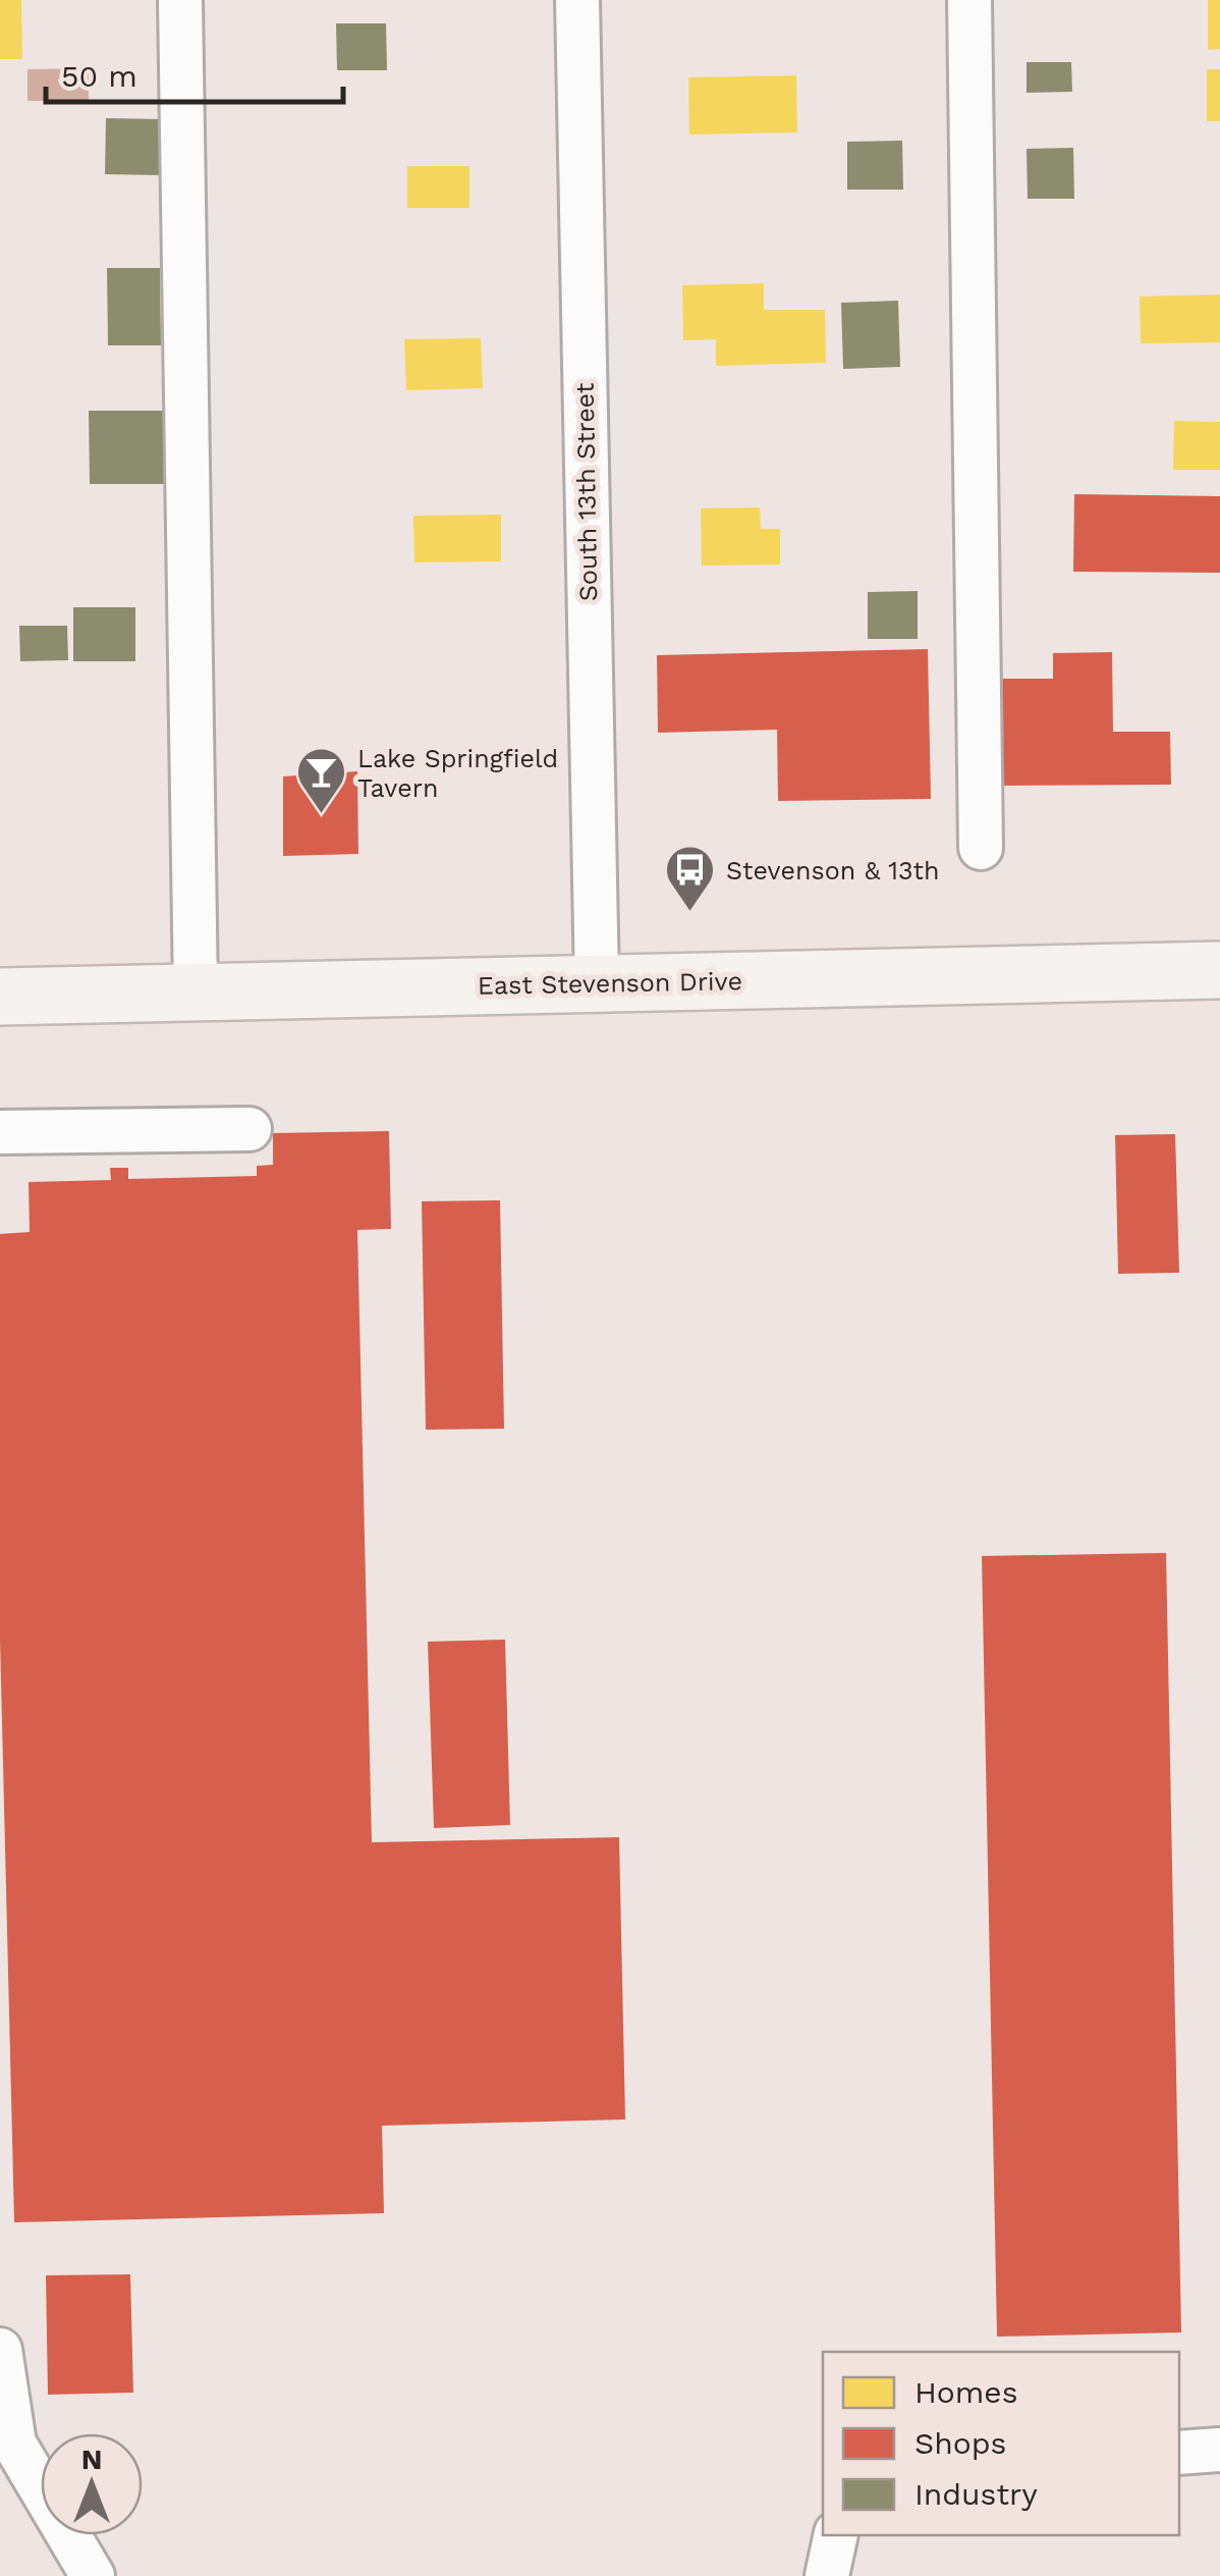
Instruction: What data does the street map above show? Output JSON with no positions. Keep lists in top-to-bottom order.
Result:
{
  "streets": {
    "main road": ["East Stevenson Drive"],
    "street": ["South 13th Street"]
  },
  "crossings": [
    ["South 13th Street", "East Stevenson Drive"]
  ],
  "places": {
    "bar": ["Lake Springfield Tavern"],
    "bus stop": ["Stevenson & 13th"]
  },
  "legend": ["Homes", "Shops", "Industry"],
  "scale_bar": "50 m",
  "north": "top"
}
